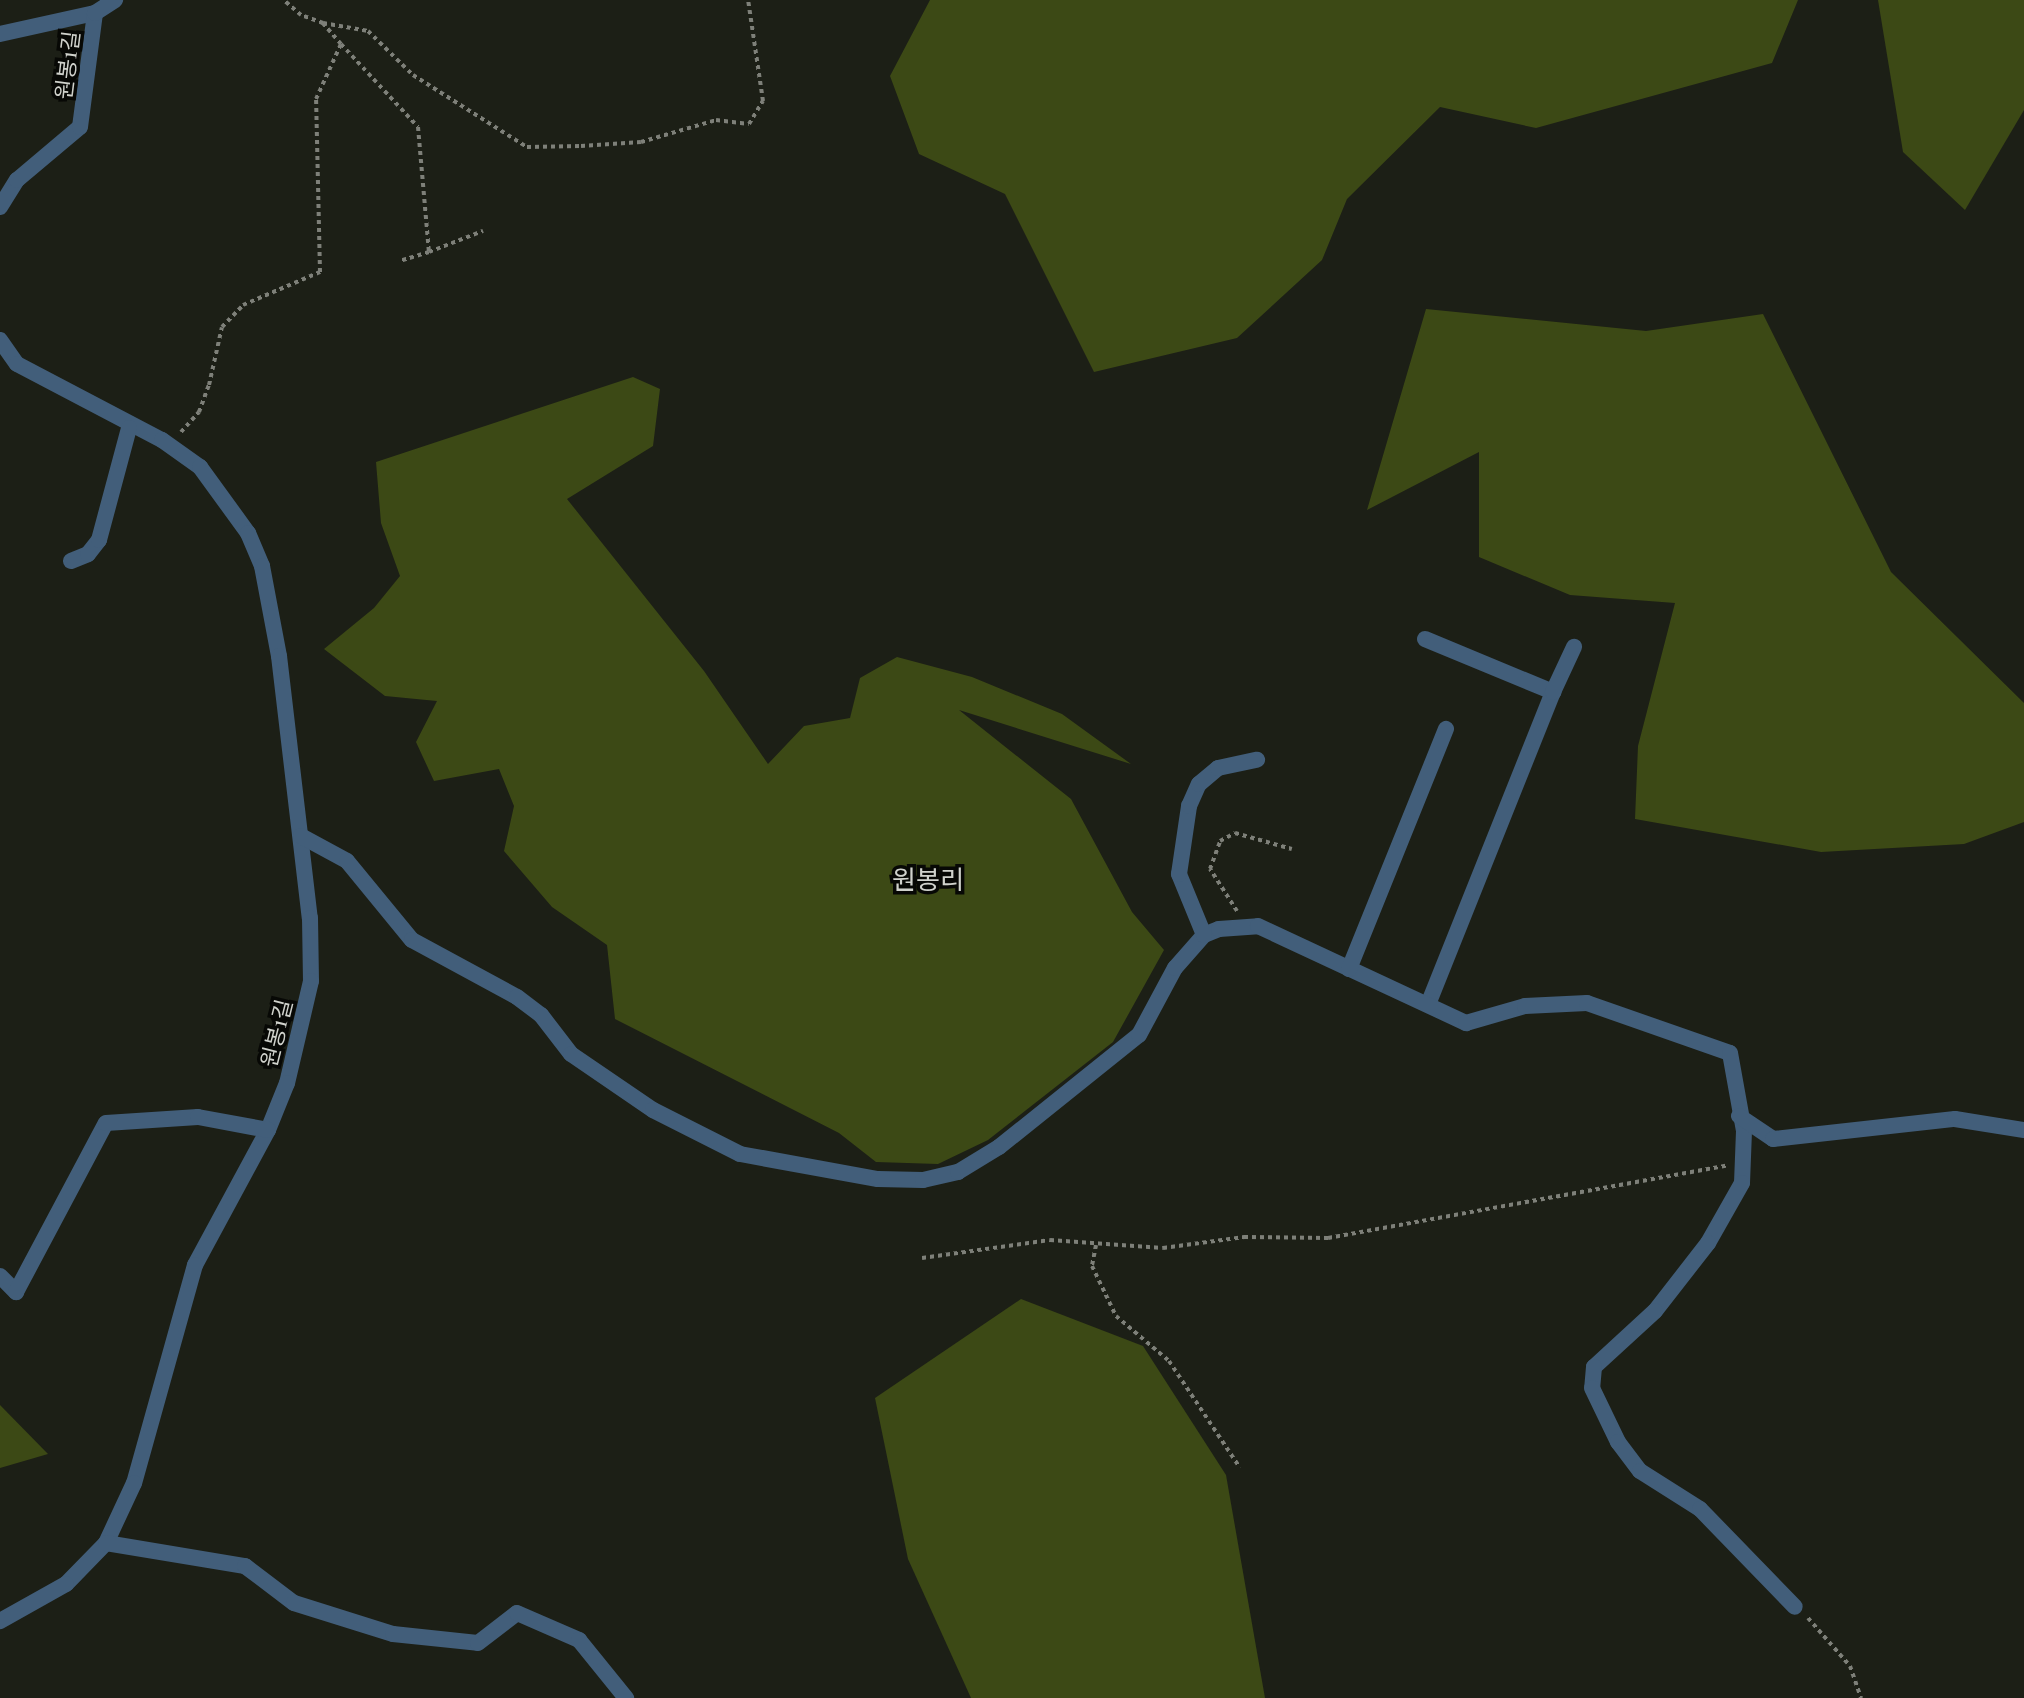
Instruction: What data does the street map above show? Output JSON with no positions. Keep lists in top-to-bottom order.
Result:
{
  "streets": {
    "street": ["원봉1길"]
  },
  "districts": ["원봉리"]
}
